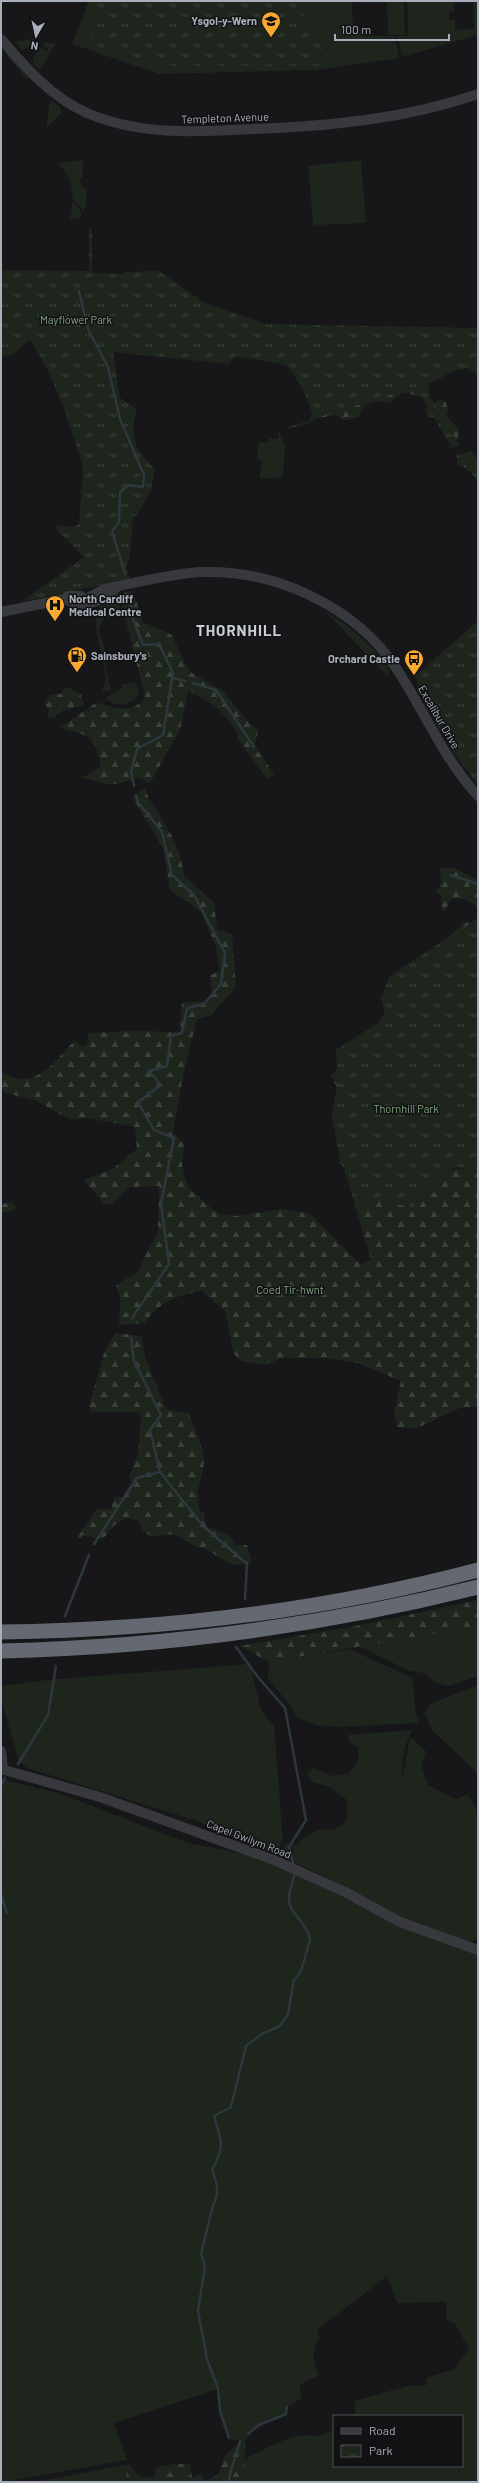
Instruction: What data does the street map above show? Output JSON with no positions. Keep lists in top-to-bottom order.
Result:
{
  "streets": {
    "street": ["Templeton Avenue", "Excalibur Drive", "Capel Gwilym Road"]
  },
  "districts": ["THORNHILL"],
  "parks": ["Mayflower Park", "Thornhill Park", "Coed Tir-hwnt"],
  "places": {
    "school or university": ["Ysgol-y-Wern"],
    "hospital": ["North Cardiff Medical Centre"],
    "fuel station": ["Sainsbury's"],
    "bus stop": ["Orchard Castle"]
  },
  "legend": ["Road", "Park"],
  "scale_bar": "100 m",
  "north": "bottom"
}
